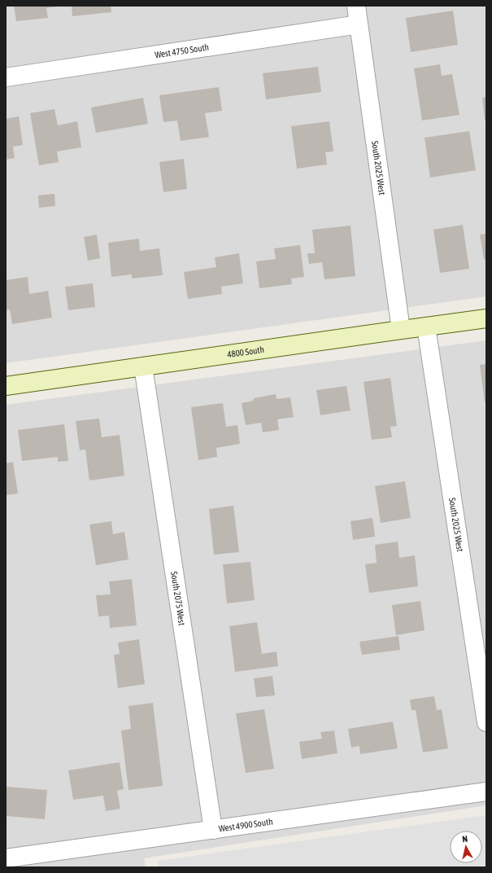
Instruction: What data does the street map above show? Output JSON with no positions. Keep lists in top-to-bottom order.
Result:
{
  "streets": {
    "main road": ["4800 South"],
    "street": [
      "West 4750 South",
      "South 2025 West",
      "South 2075 West",
      "West 4900 South"
    ]
  },
  "crossings": [
    ["West 4750 South", "South 2025 West"],
    ["South 2025 West", "4800 South"],
    ["4800 South", "South 2075 West"],
    ["South 2075 West", "West 4900 South"]
  ],
  "north": "top"
}
